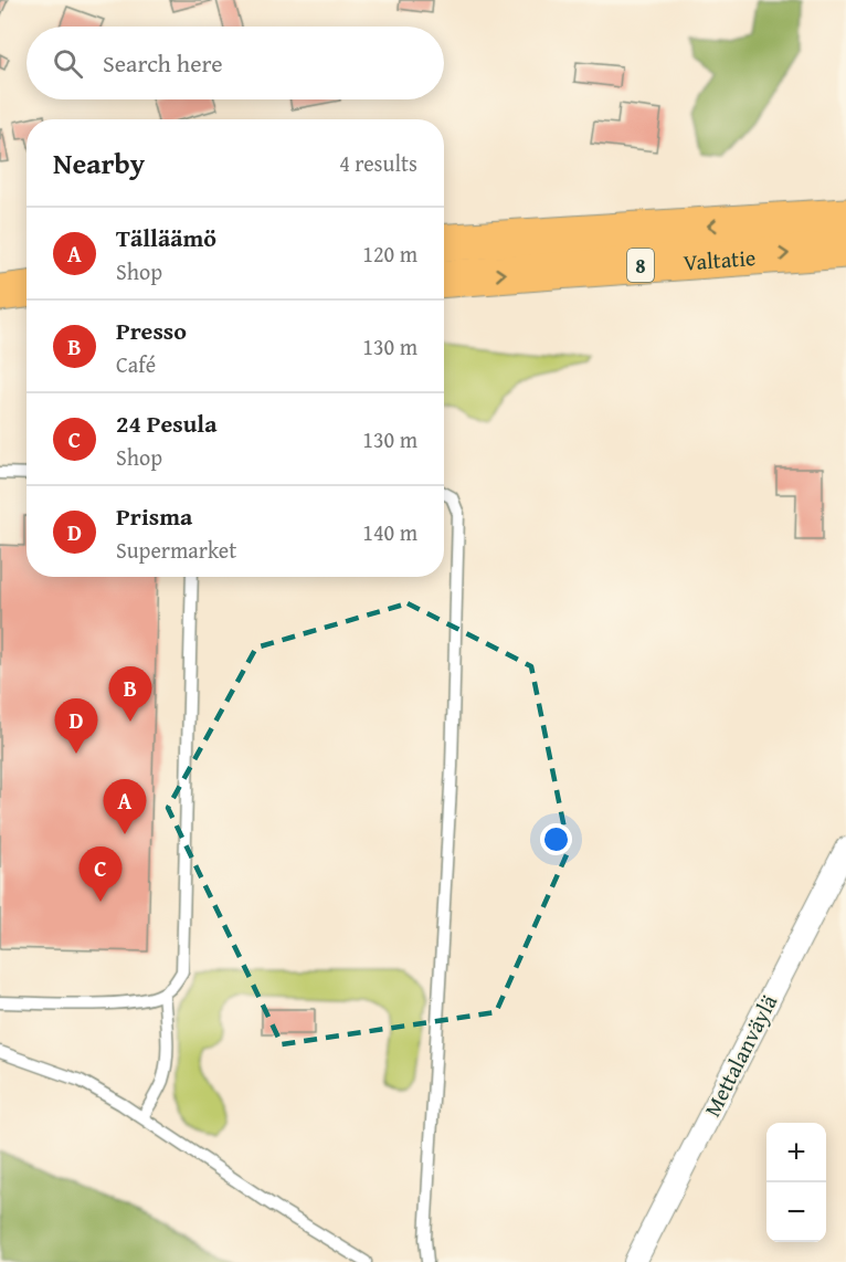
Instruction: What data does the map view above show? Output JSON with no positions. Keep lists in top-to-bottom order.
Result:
{
  "streets": {
    "highway": ["Valtatie", "8"],
    "street": ["Mettalanväylä"]
  },
  "page": {
    "search": "Search here",
    "heading": ["Nearby", "4 results"],
    "list": [
      {
        "mark": "A",
        "name": "Tälläämö",
        "note": "Shop",
        "value": "120 m"
      },
      {
        "mark": "B",
        "name": "Presso",
        "note": "Café",
        "value": "130 m"
      },
      {
        "mark": "C",
        "name": "24 Pesula",
        "note": "Shop",
        "value": "130 m"
      },
      {
        "mark": "D",
        "name": "Prisma",
        "note": "Supermarket",
        "value": "140 m"
      }
    ],
    "pins": [
      "B",
      "D",
      "A",
      "C"
    ],
    "map_buttons": ["+", "−"]
  }
}
